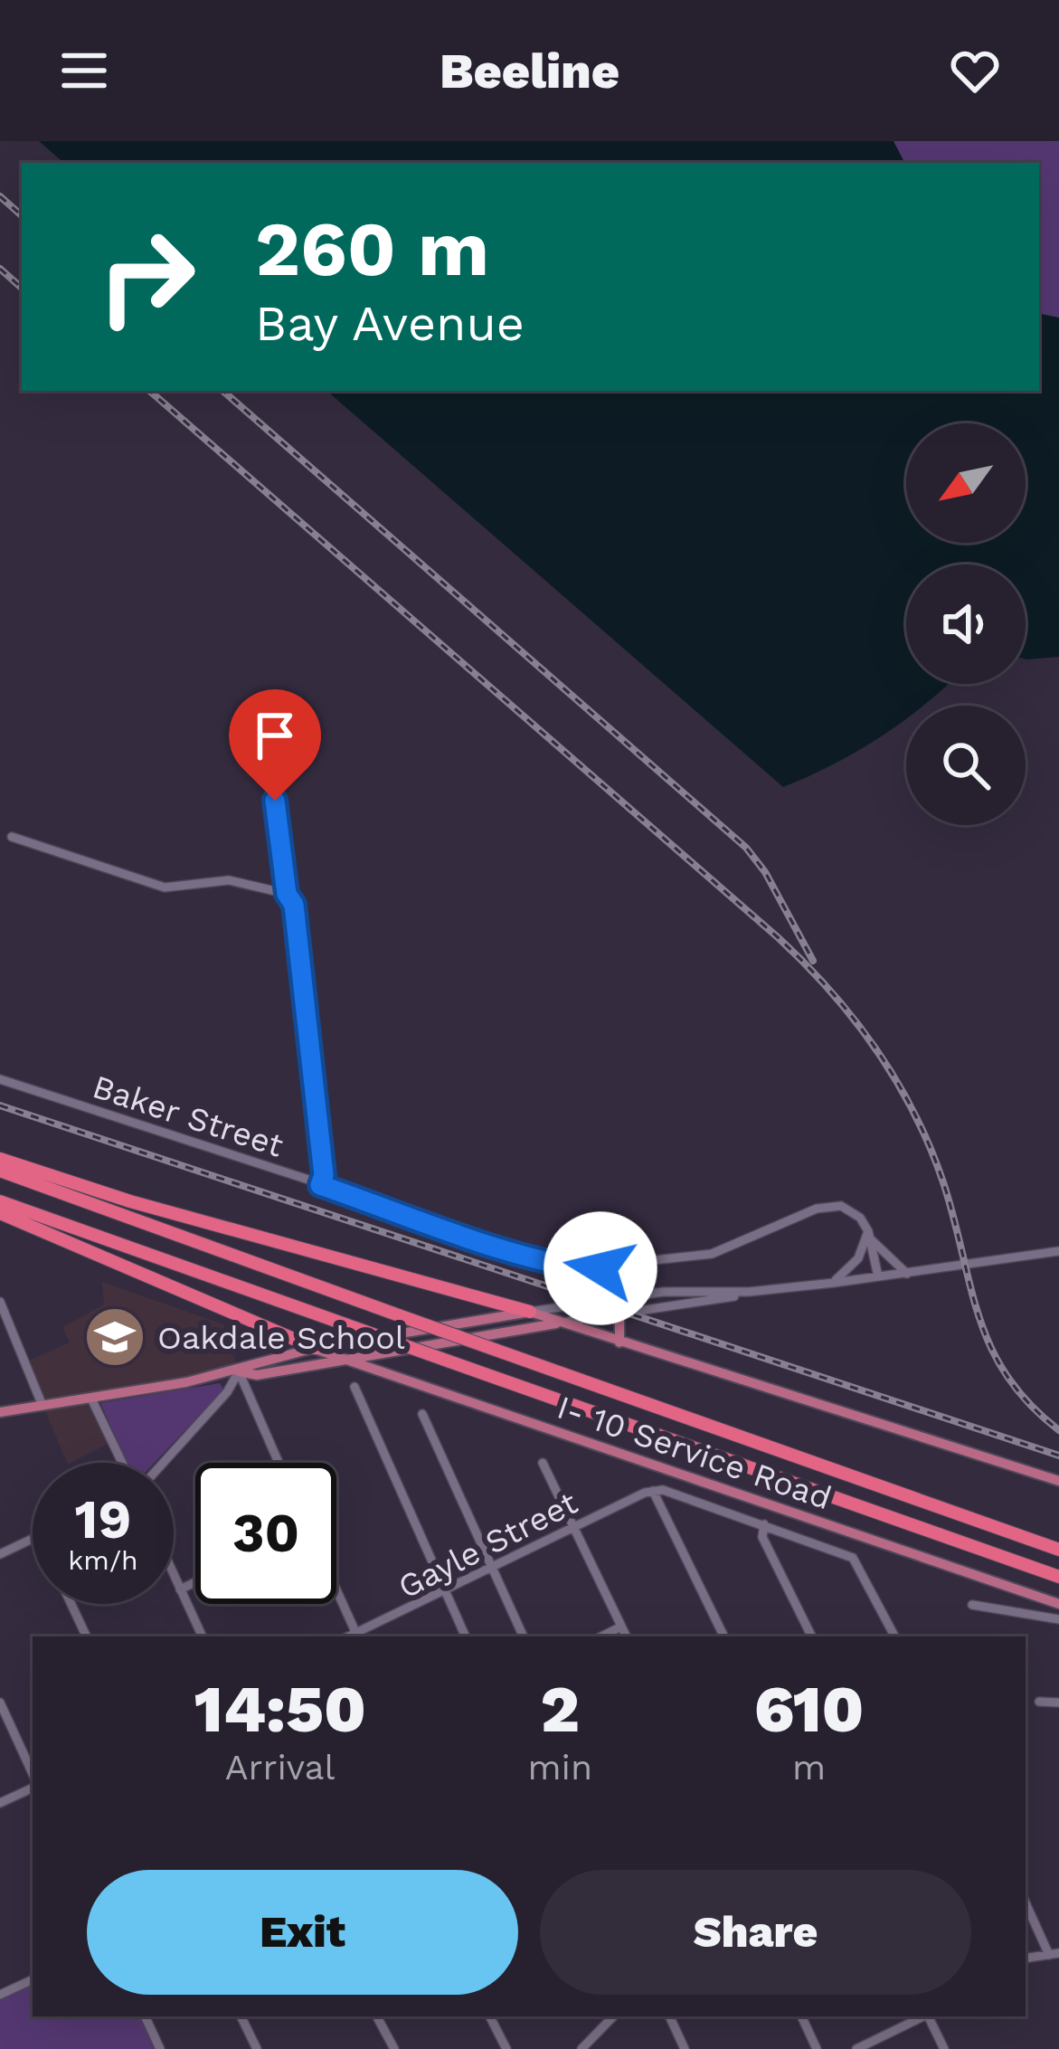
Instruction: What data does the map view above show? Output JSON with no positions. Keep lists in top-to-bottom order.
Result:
{
  "streets": {
    "main road": ["I- 10 Service Road"],
    "street": ["Baker Street", "Gayle Street"]
  },
  "places": {
    "school or university": ["Oakdale School"]
  },
  "north": "bottom left",
  "page": {
    "header": "Beeline",
    "turn": ["260 m", "Bay Avenue"],
    "speed": "19 km/h",
    "limit": "30",
    "eta": [
      "14:50",
      "Arrival",
      "2",
      "min",
      "610",
      "m"
    ],
    "buttons": ["Exit", "Share"]
  }
}
